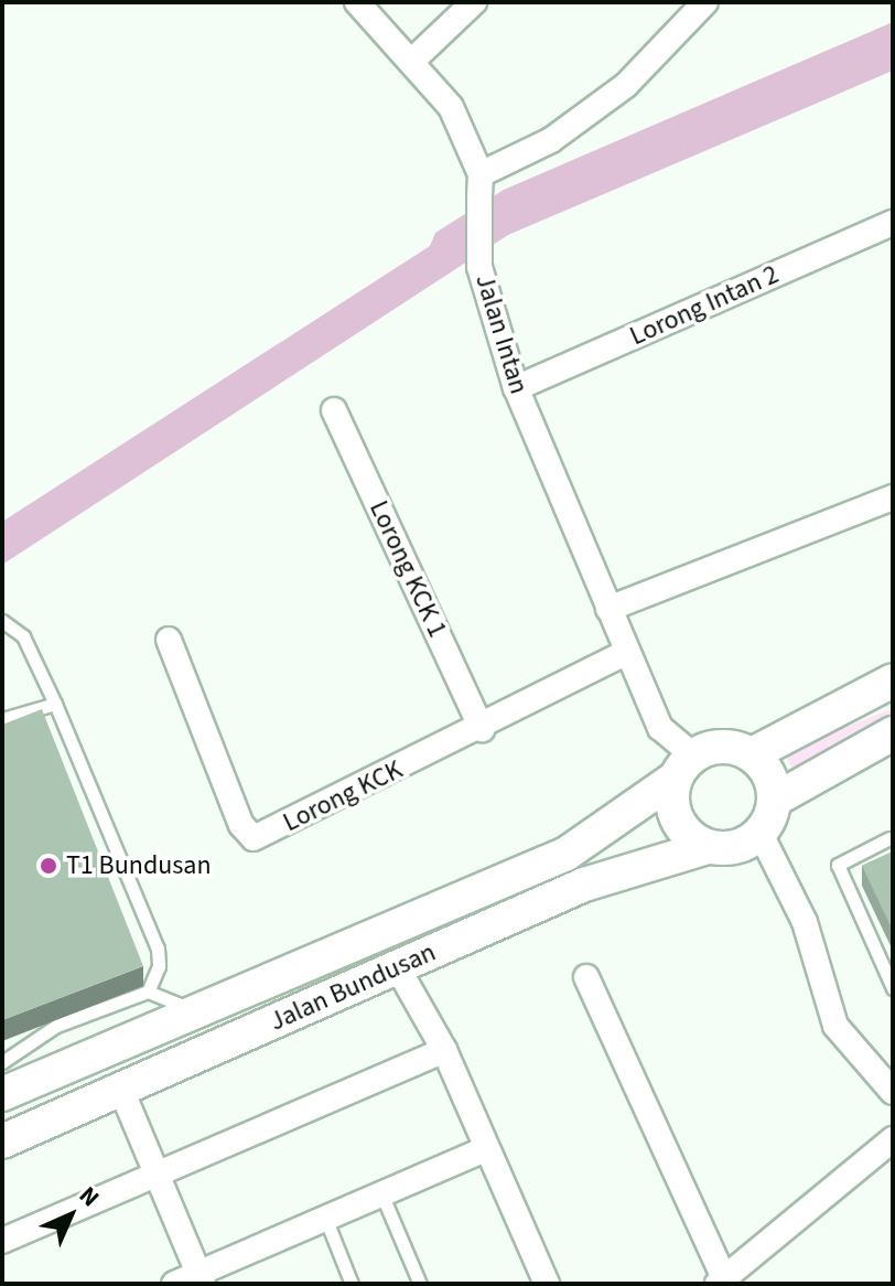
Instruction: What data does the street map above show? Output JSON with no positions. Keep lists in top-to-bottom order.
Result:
{
  "streets": {
    "main road": ["Jalan Bundusan"],
    "street": [
      "Lorong Intan 2",
      "Jalan Intan",
      "Lorong KCK 1",
      "Lorong KCK"
    ]
  },
  "crossings": [
    ["Lorong Intan 2", "Jalan Intan"],
    ["Jalan Intan", "Lorong KCK"],
    ["Jalan Intan", "Jalan Bundusan"],
    ["Lorong KCK 1", "Lorong KCK"]
  ],
  "places": ["T1 Bundusan"],
  "north": "top right"
}
